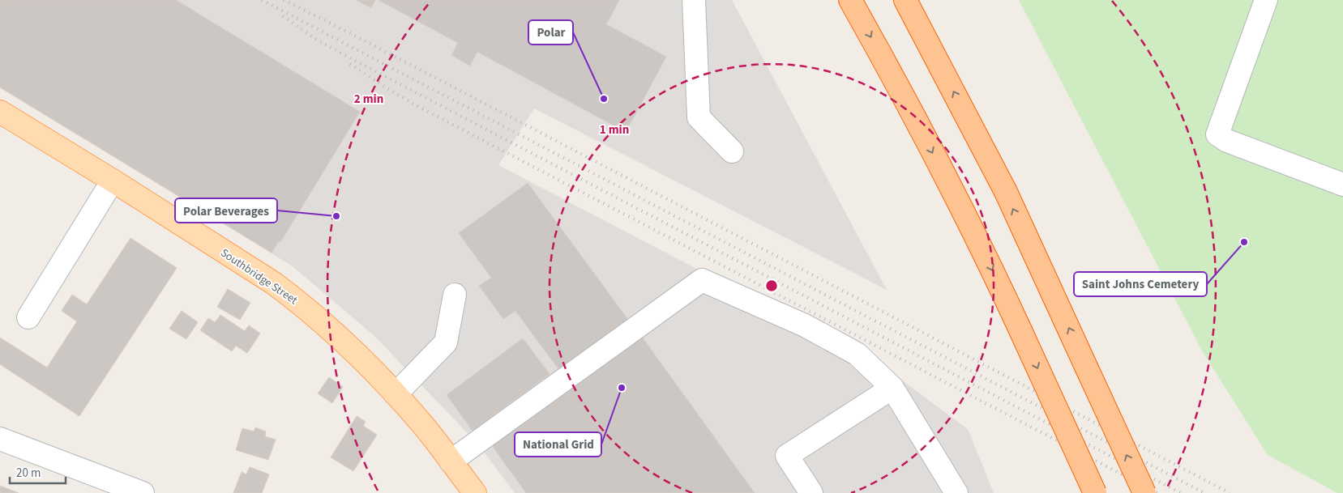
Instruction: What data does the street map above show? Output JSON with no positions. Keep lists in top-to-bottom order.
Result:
{
  "streets": {
    "main road": ["Southbridge Street"]
  },
  "places": [
    "Polar",
    "Polar Beverages",
    "Saint Johns Cemetery",
    "National Grid"
  ],
  "scale_bar": "20 m",
  "rings": ["2 min", "1 min"]
}
